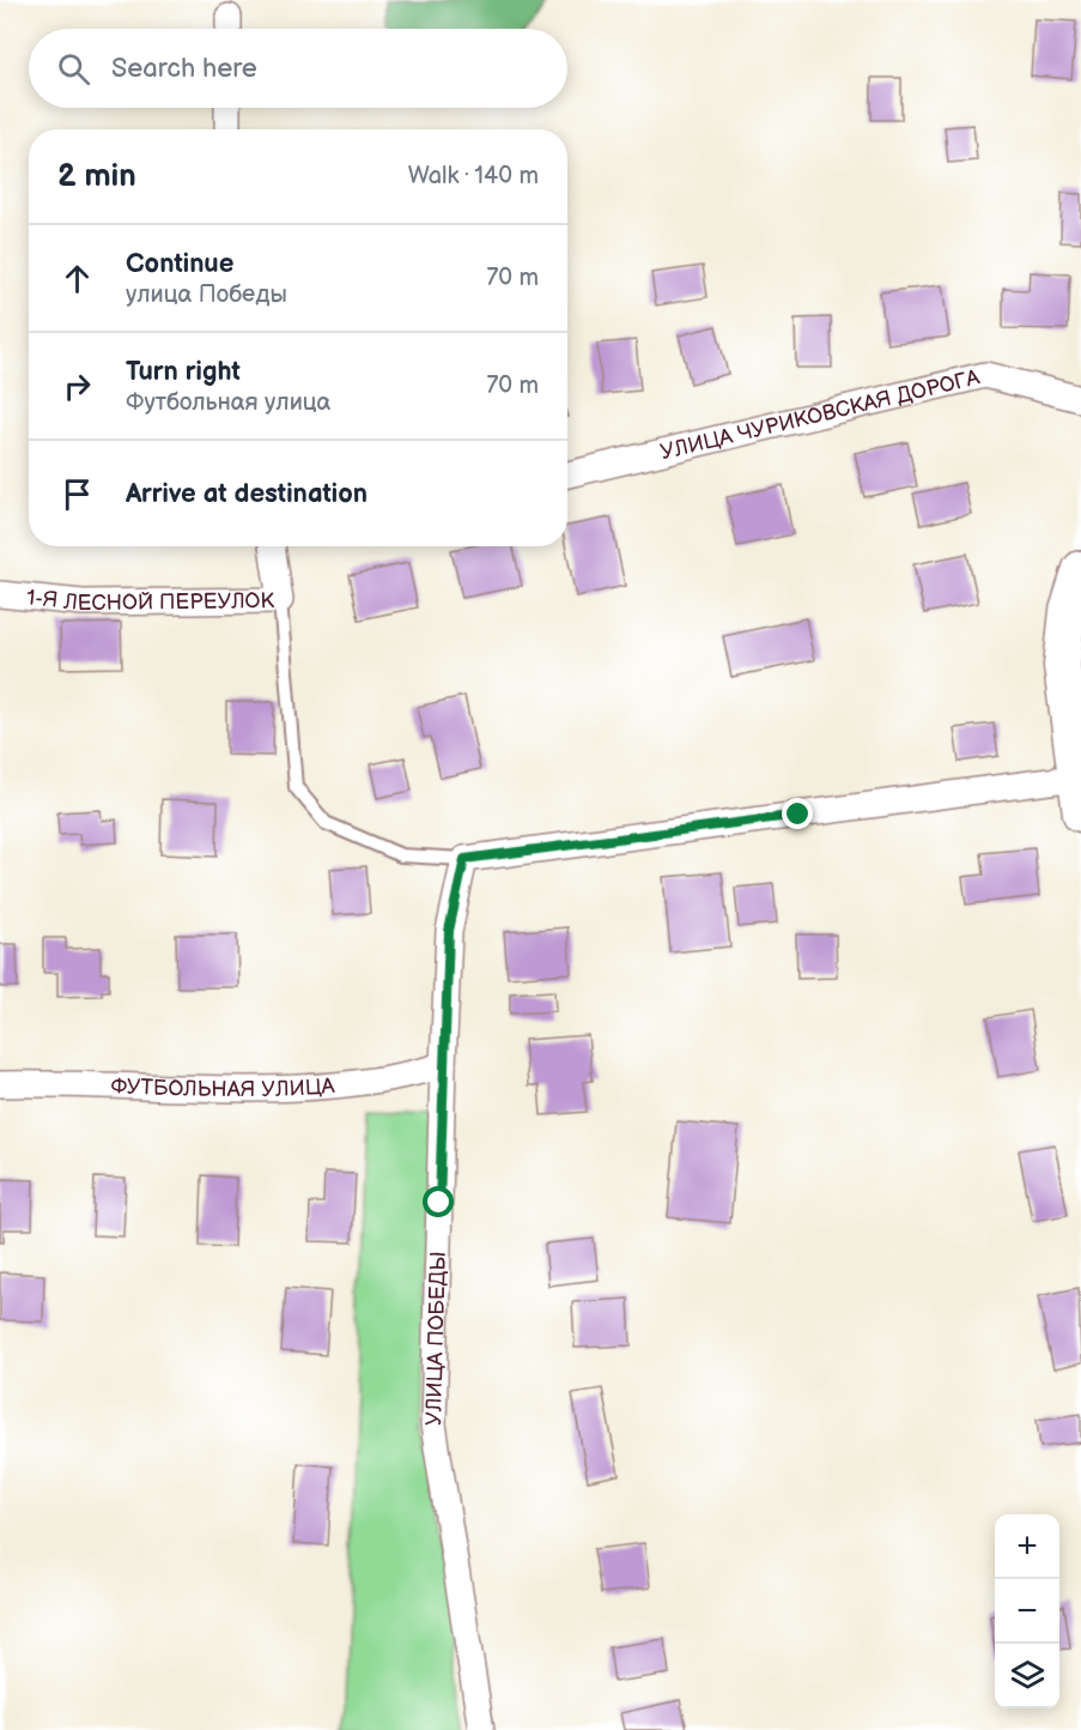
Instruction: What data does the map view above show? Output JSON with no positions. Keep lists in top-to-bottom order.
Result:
{
  "streets": {
    "street": [
      "УЛИЦА ЧУРИКОВСКАЯ ДОРОГА",
      "1-Я ЛЕСНОЙ ПЕРЕУЛОК",
      "ФУТБОЛЬНАЯ УЛИЦА",
      "УЛИЦА ПОБЕДЫ"
    ]
  },
  "crossings": [
    ["ФУТБОЛЬНАЯ УЛИЦА", "УЛИЦА ПОБЕДЫ"]
  ],
  "page": {
    "search": "Search here",
    "heading": ["2 min", "Walk · 140 m"],
    "list": [
      ["Continue", "улица Победы", "70 m"],
      ["Turn right", "Футбольная улица", "70 m"],
      "Arrive at destination"
    ],
    "map_buttons": ["+", "−"]
  }
}
